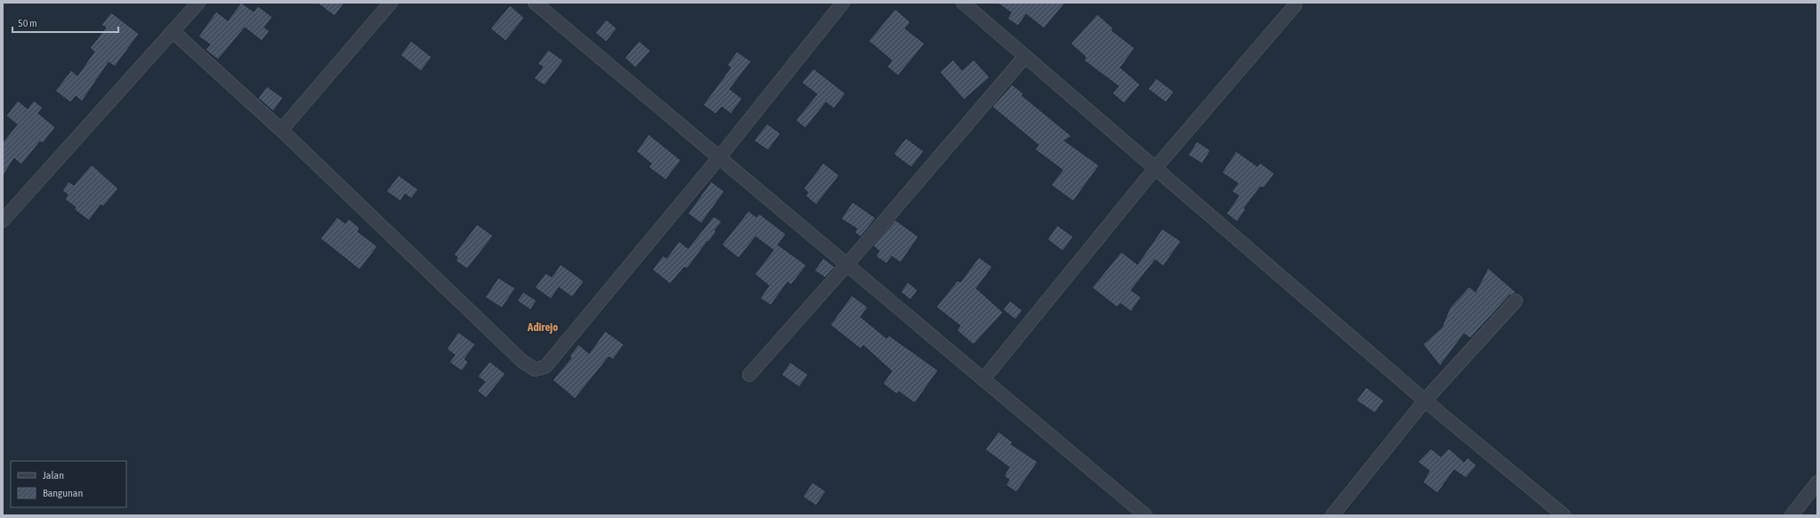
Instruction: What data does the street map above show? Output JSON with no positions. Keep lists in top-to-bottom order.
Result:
{
  "districts": ["Adirejo"],
  "legend": ["Jalan", "Bangunan"],
  "scale_bar": "50 m"
}
